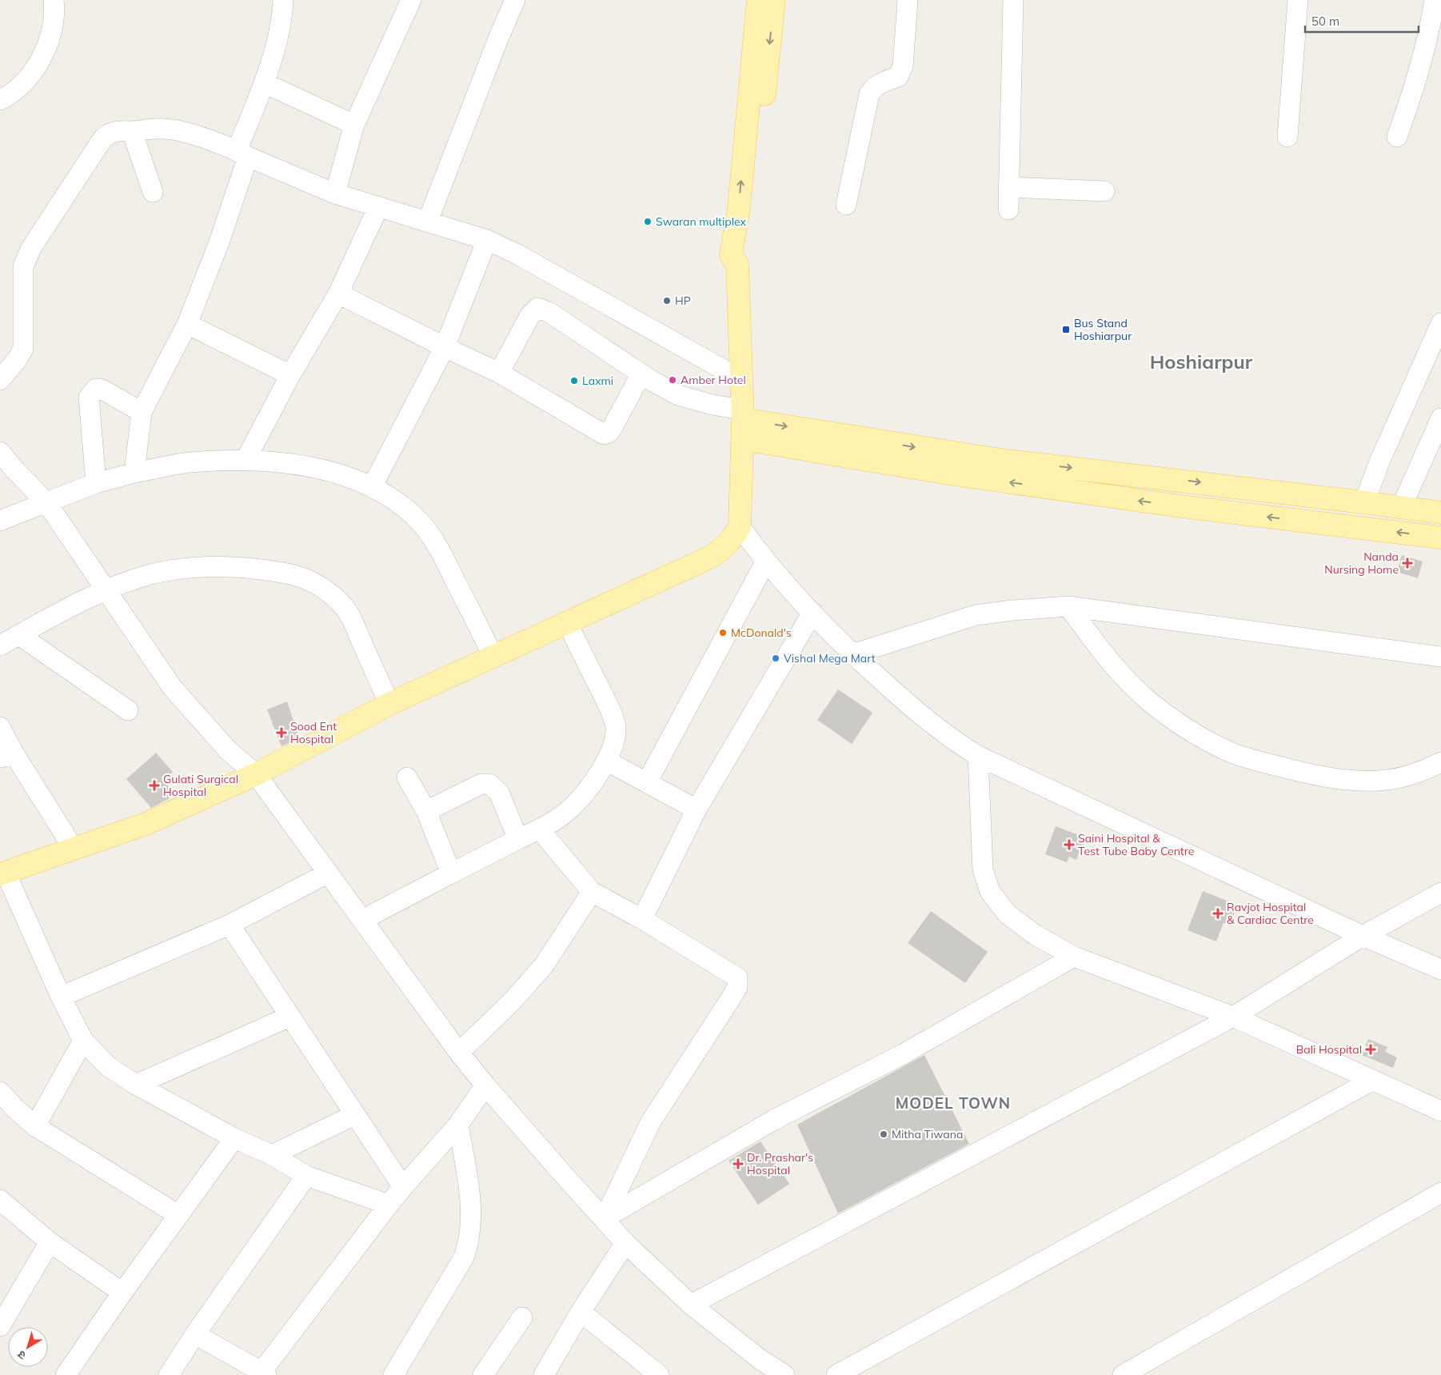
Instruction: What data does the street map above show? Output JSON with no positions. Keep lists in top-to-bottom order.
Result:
{
  "districts": ["Hoshiarpur", "MODEL TOWN"],
  "places": {
    "other": [
      "Swaran multiplex",
      "HP",
      "Amber Hotel",
      "Laxmi",
      "McDonald's",
      "Vishal Mega Mart",
      "Mitha Tiwana"
    ],
    "transit": ["Bus Stand Hoshiarpur"],
    "health": [
      "Nanda Nursing Home",
      "Sood Ent Hospital",
      "Gulati Surgical Hospital",
      "Saini Hospital & Test Tube Baby Centre",
      "Ravjot Hospital & Cardiac Centre",
      "Bali Hospital",
      "Dr. Prashar's Hospital"
    ]
  },
  "scale_bar": "50 m",
  "north": "bottom left"
}
